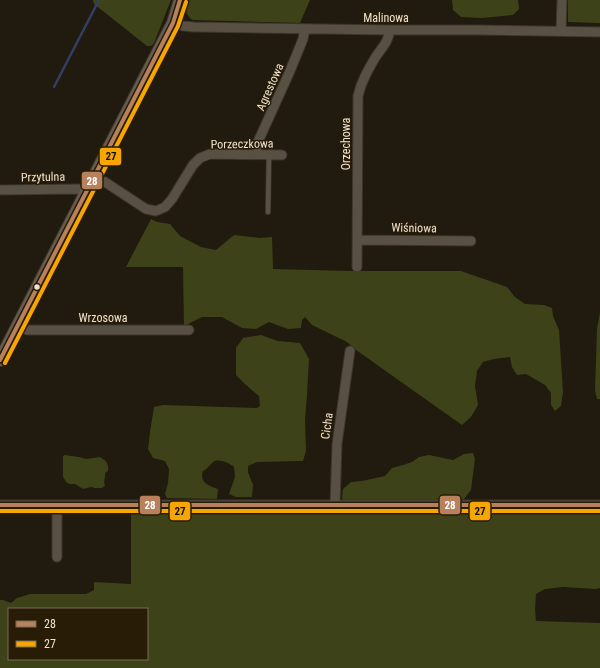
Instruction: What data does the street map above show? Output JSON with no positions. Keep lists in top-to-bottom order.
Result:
{
  "streets": {
    "street": [
      "Malinowa",
      "Agrestowa",
      "Porzeczkowa",
      "Orzechowa",
      "Przytulna",
      "Wiśniowa",
      "Wrzosowa",
      "Cicha"
    ]
  },
  "crossings": [
    ["Malinowa", "Agrestowa"],
    ["Malinowa", "Orzechowa"],
    ["Agrestowa", "Porzeczkowa"],
    ["Orzechowa", "Wiśniowa"]
  ],
  "lines": ["transit line 28", "transit line 27"],
  "legend": ["28", "27"]
}
